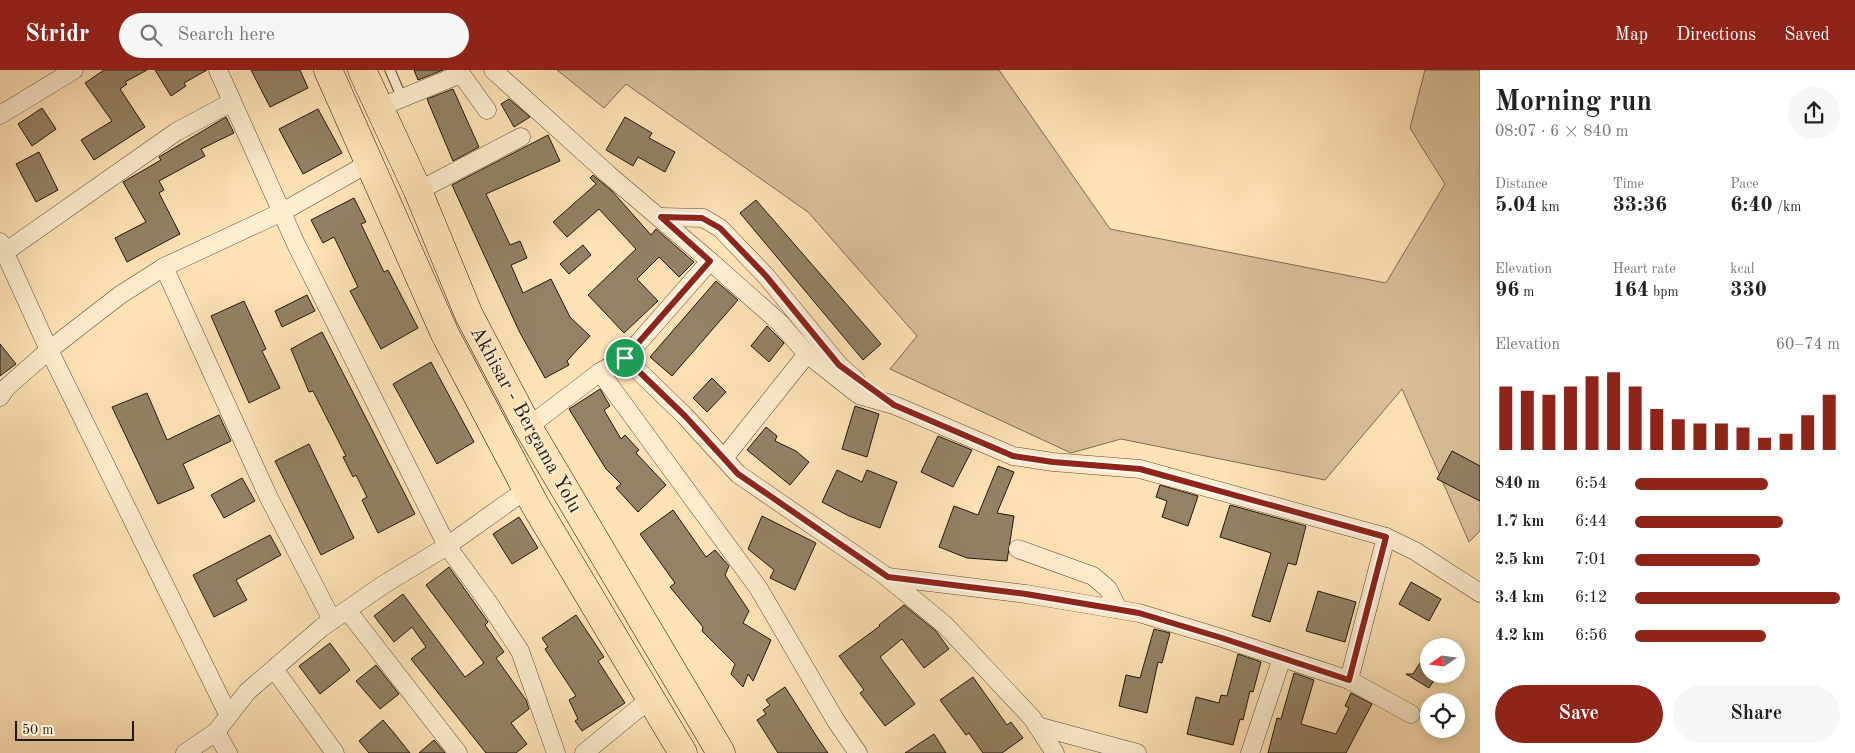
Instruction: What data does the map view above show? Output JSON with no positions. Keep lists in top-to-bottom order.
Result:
{
  "streets": {
    "main road": ["Akhisar - Bergama Yolu"]
  },
  "scale_bar": "50 m",
  "north": "left",
  "page": {
    "header": "Stridr",
    "search": "Search here",
    "nav": ["Map", "Directions", "Saved"],
    "heading": ["Morning run", "08:07 · 6 × 840 m"],
    "stats": [
      ["Distance", "5.04 km"],
      ["Time", "33:36"],
      ["Pace", "6:40 /km"],
      ["Elevation", "96 m"],
      ["Heart rate", "164 bpm"],
      ["kcal", "330"]
    ],
    "chart": ["Elevation", "60–74 m"],
    "list": [
      {
        "name": "840 m",
        "note": "6:54"
      },
      {
        "name": "1.7 km",
        "note": "6:44"
      },
      {
        "name": "2.5 km",
        "note": "7:01"
      },
      {
        "name": "3.4 km",
        "note": "6:12"
      },
      {
        "name": "4.2 km",
        "note": "6:56"
      }
    ],
    "buttons": ["Save", "Share"],
    "scale": "50 m"
  }
}
